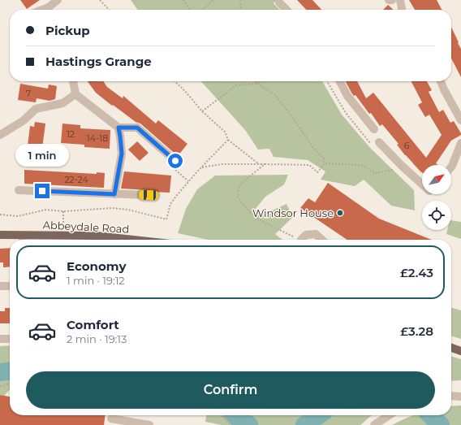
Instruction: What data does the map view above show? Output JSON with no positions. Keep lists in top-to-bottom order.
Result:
{
  "streets": {
    "main road": ["Abbeydale Road"]
  },
  "places": ["Windsor House"],
  "house_numbers": [
    "7",
    "12",
    "14-18",
    "6",
    "22-24"
  ],
  "north": "top right",
  "page": {
    "banner": ["Pickup", "Hastings Grange"],
    "bubble": "1 min",
    "list": [
      {
        "name": "Economy",
        "note": "1 min · 19:12",
        "value": "£2.43"
      },
      {
        "name": "Comfort",
        "note": "2 min · 19:13",
        "value": "£3.28"
      }
    ],
    "buttons": "Confirm"
  }
}
